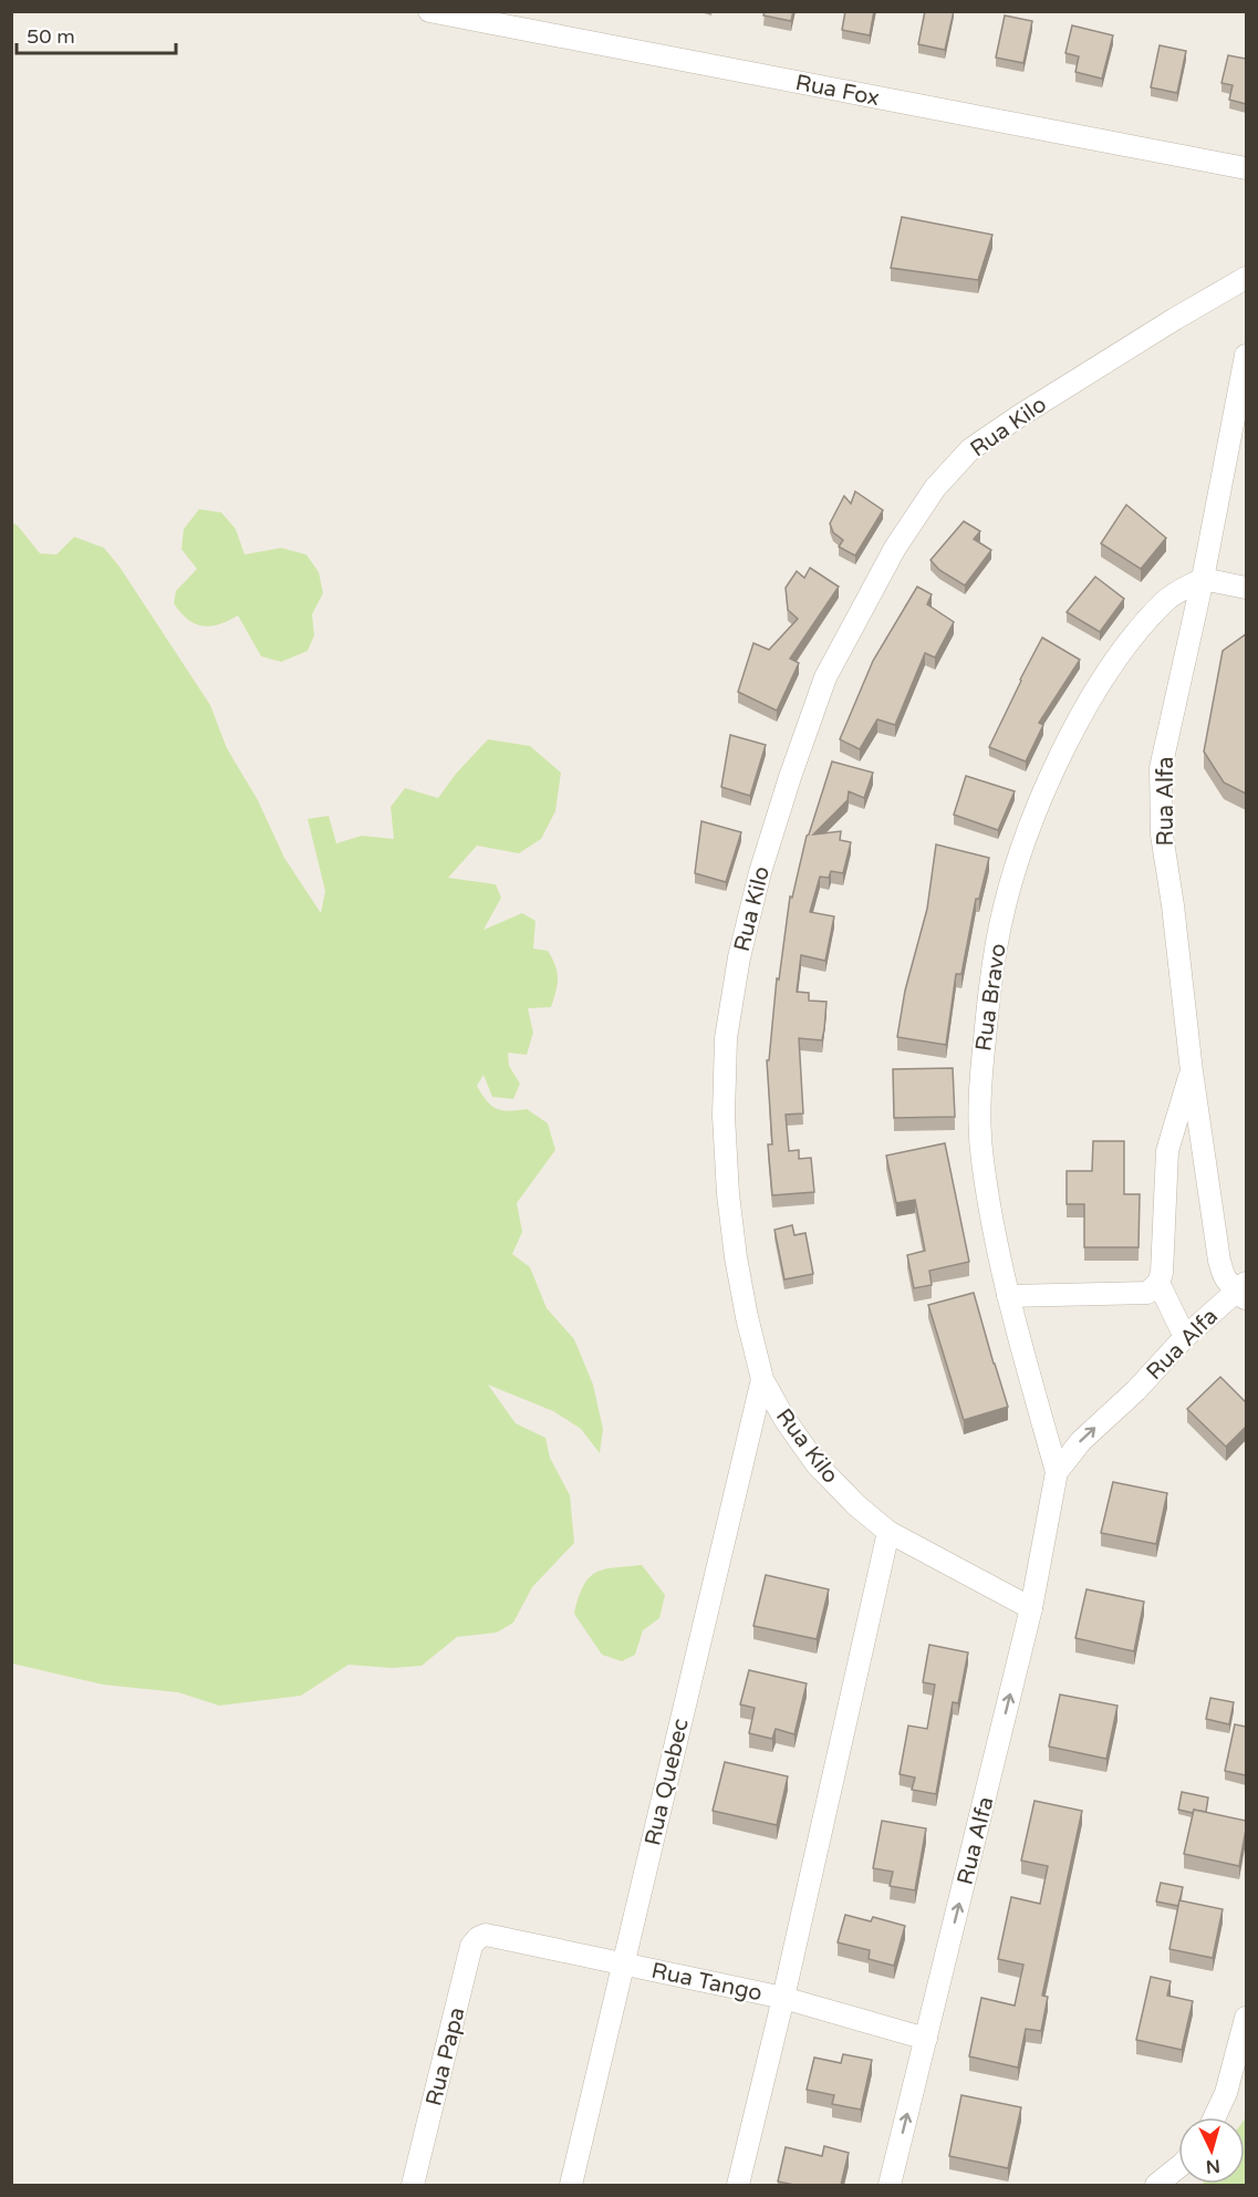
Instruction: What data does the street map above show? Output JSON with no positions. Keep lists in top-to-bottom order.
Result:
{
  "streets": {
    "street": [
      "Rua Fox",
      "Rua Kilo",
      "Rua Alfa",
      "Rua Bravo",
      "Rua Quebec",
      "Rua Tango",
      "Rua Papa"
    ]
  },
  "crossings": [
    ["Rua Kilo", "Rua Alfa"],
    ["Rua Kilo", "Rua Quebec"],
    ["Rua Alfa", "Rua Bravo"],
    ["Rua Alfa", "Rua Tango"],
    ["Rua Quebec", "Rua Tango"],
    ["Rua Tango", "Rua Papa"]
  ],
  "scale_bar": "50 m",
  "north": "bottom"
}
